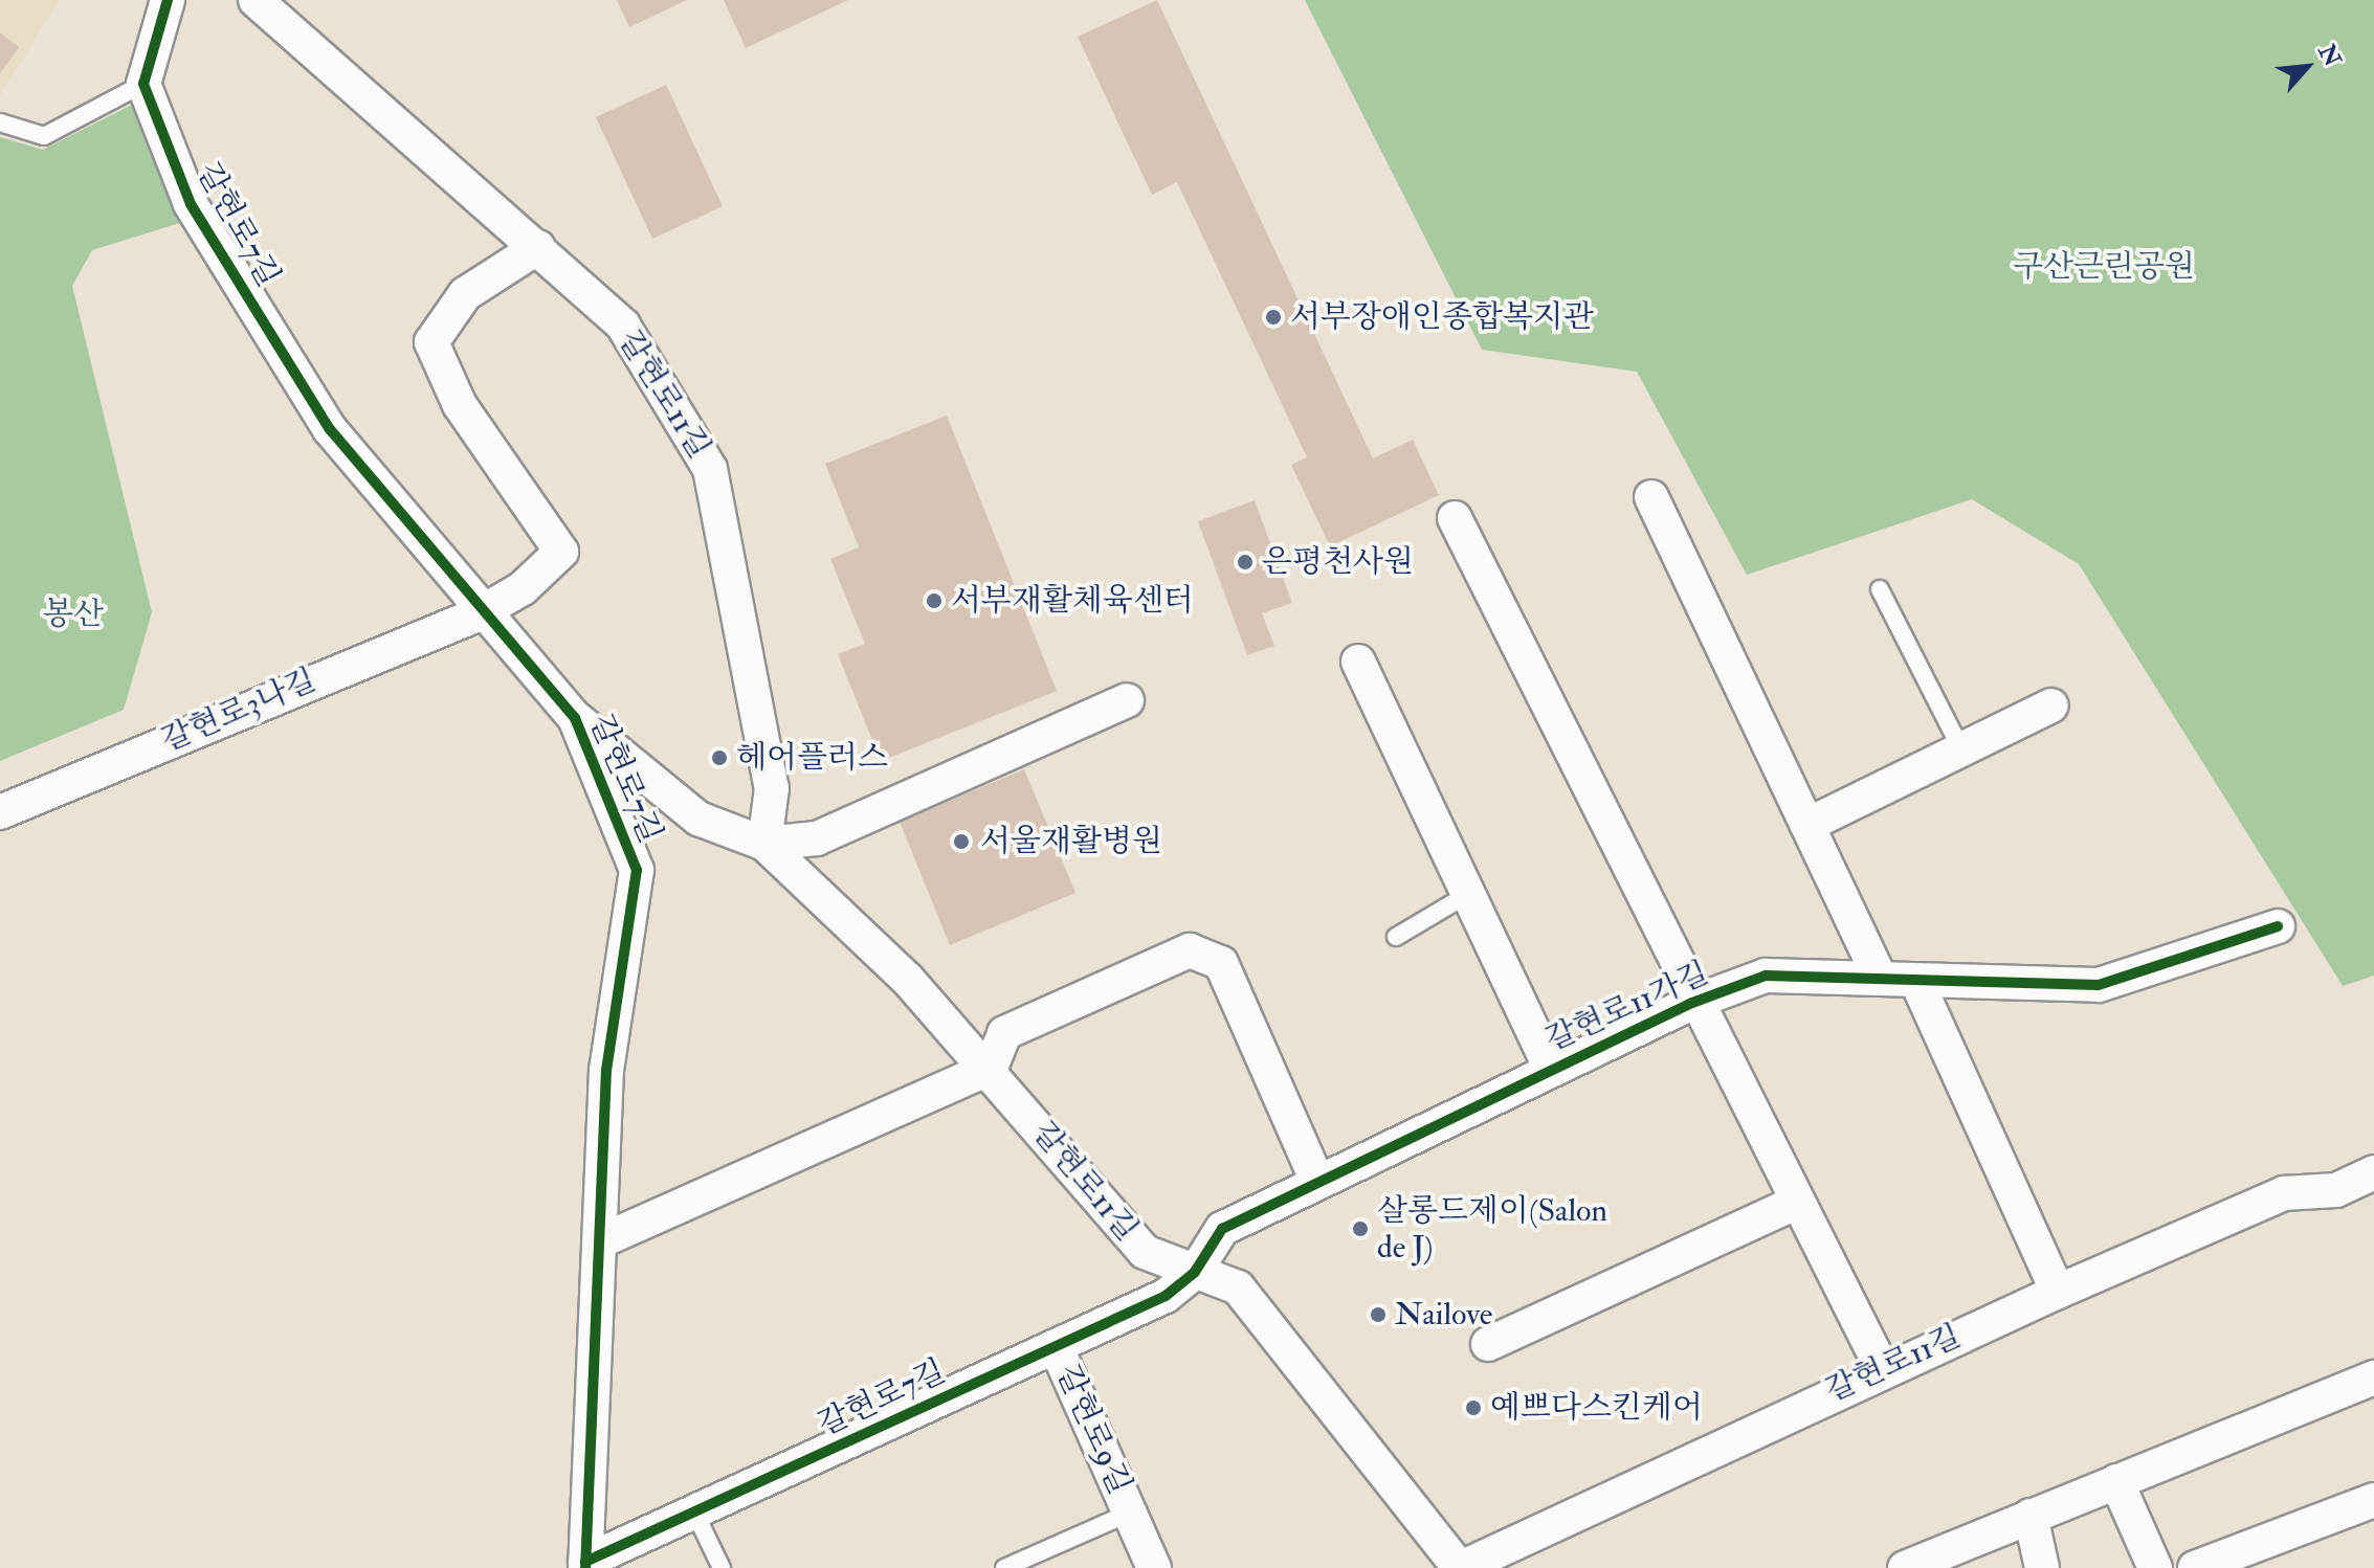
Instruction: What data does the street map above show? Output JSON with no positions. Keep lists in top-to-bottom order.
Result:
{
  "streets": {
    "street": [
      "갈현로7길",
      "갈현로11길",
      "갈현로3나길",
      "갈현로11가길",
      "갈현로9길"
    ]
  },
  "crossings": [
    ["갈현로7길", "갈현로11길"],
    ["갈현로7길", "갈현로3나길"],
    ["갈현로7길", "갈현로11가길"],
    ["갈현로7길", "갈현로9길"],
    ["갈현로11길", "갈현로3나길"],
    ["갈현로11길", "갈현로11가길"]
  ],
  "parks": ["구산근린공원", "봉산"],
  "places": [
    "서부장애인종합복지관",
    "은평천사원",
    "서부재활체육센터",
    "헤어플러스",
    "서울재활병원",
    "살롱드제이(Salon de J)",
    "Nailove",
    "예쁘다스킨케어"
  ],
  "north": "top right"
}
